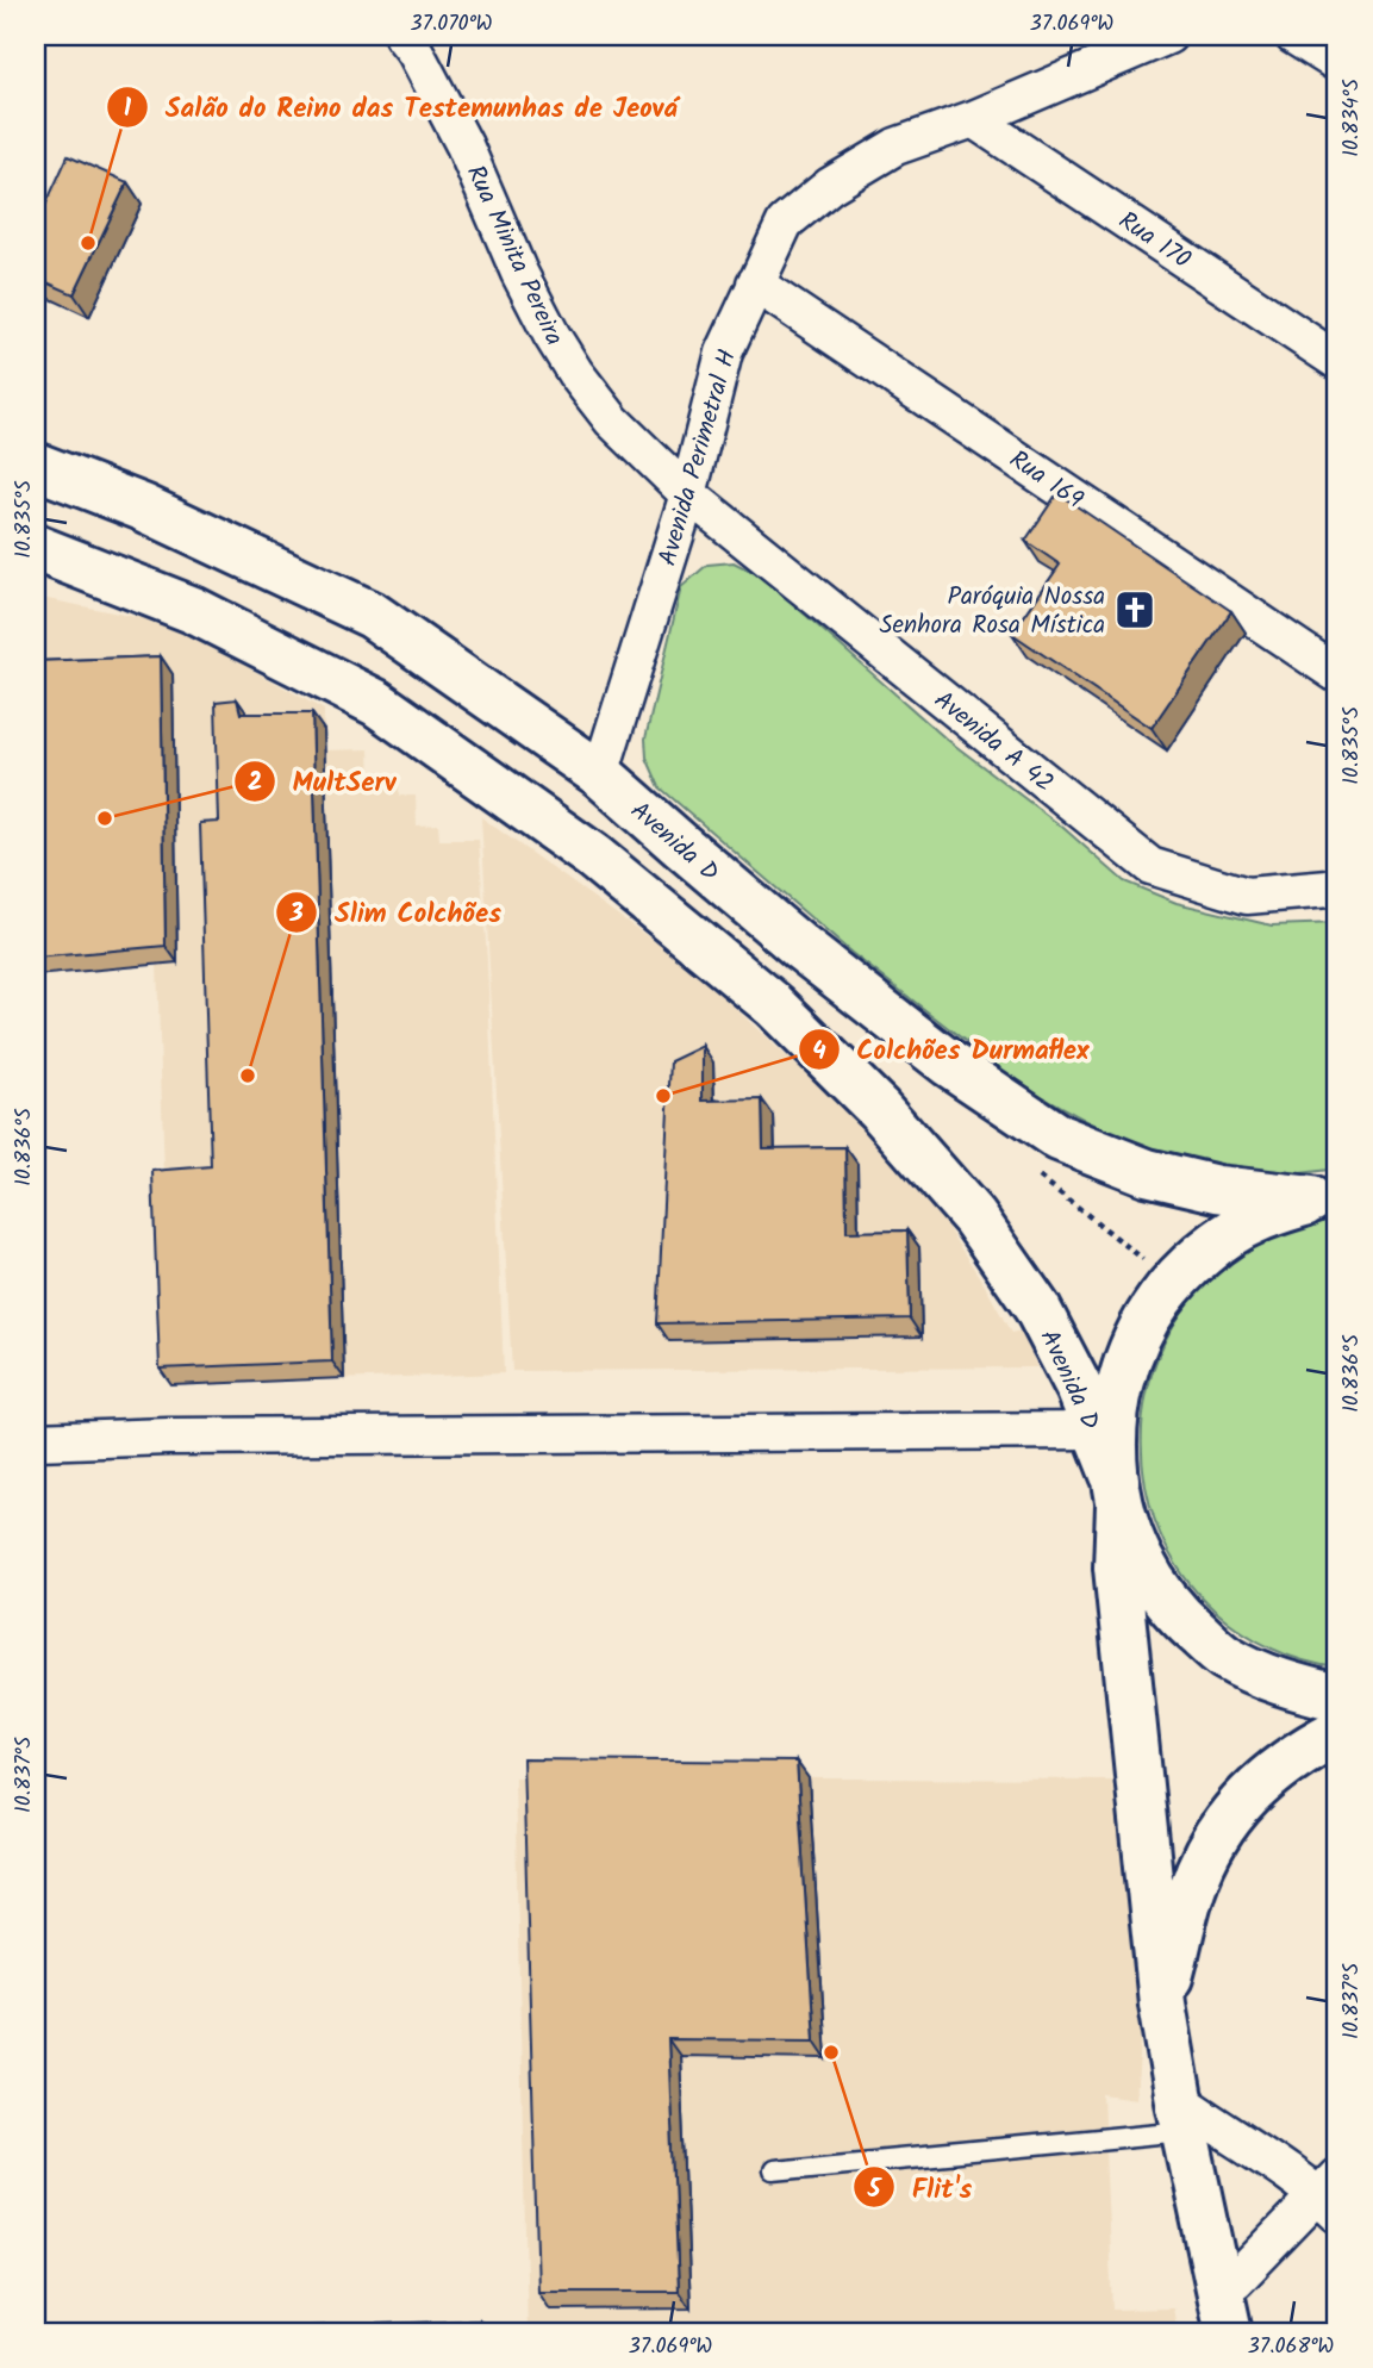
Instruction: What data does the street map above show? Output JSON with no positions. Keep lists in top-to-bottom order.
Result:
{
  "streets": {
    "street": [
      "Rua 170",
      "Rua Minita Pereira",
      "Avenida Perimetral H",
      "Rua 169",
      "Avenida A 42",
      "Avenida D"
    ]
  },
  "crossings": [
    ["Rua 170", "Avenida Perimetral H"],
    ["Rua Minita Pereira", "Avenida Perimetral H"],
    ["Rua Minita Pereira", "Avenida A 42"],
    ["Avenida Perimetral H", "Rua 169"],
    ["Avenida Perimetral H", "Avenida A 42"],
    ["Avenida Perimetral H", "Avenida D"]
  ],
  "places": {
    "other": [
      "Salão do Reino das Testemunhas de Jeová",
      "MultServ",
      "Slim Colchões",
      "Colchões Durmaflex",
      "Flit's"
    ],
    "church": ["Paróquia Nossa Senhora Rosa Mística"]
  },
  "coordinates": [
    "37.070°W",
    "37.069°W",
    "10.834°S",
    "10.835°S",
    "10.836°S",
    "10.837°S",
    "37.068°W"
  ]
}
